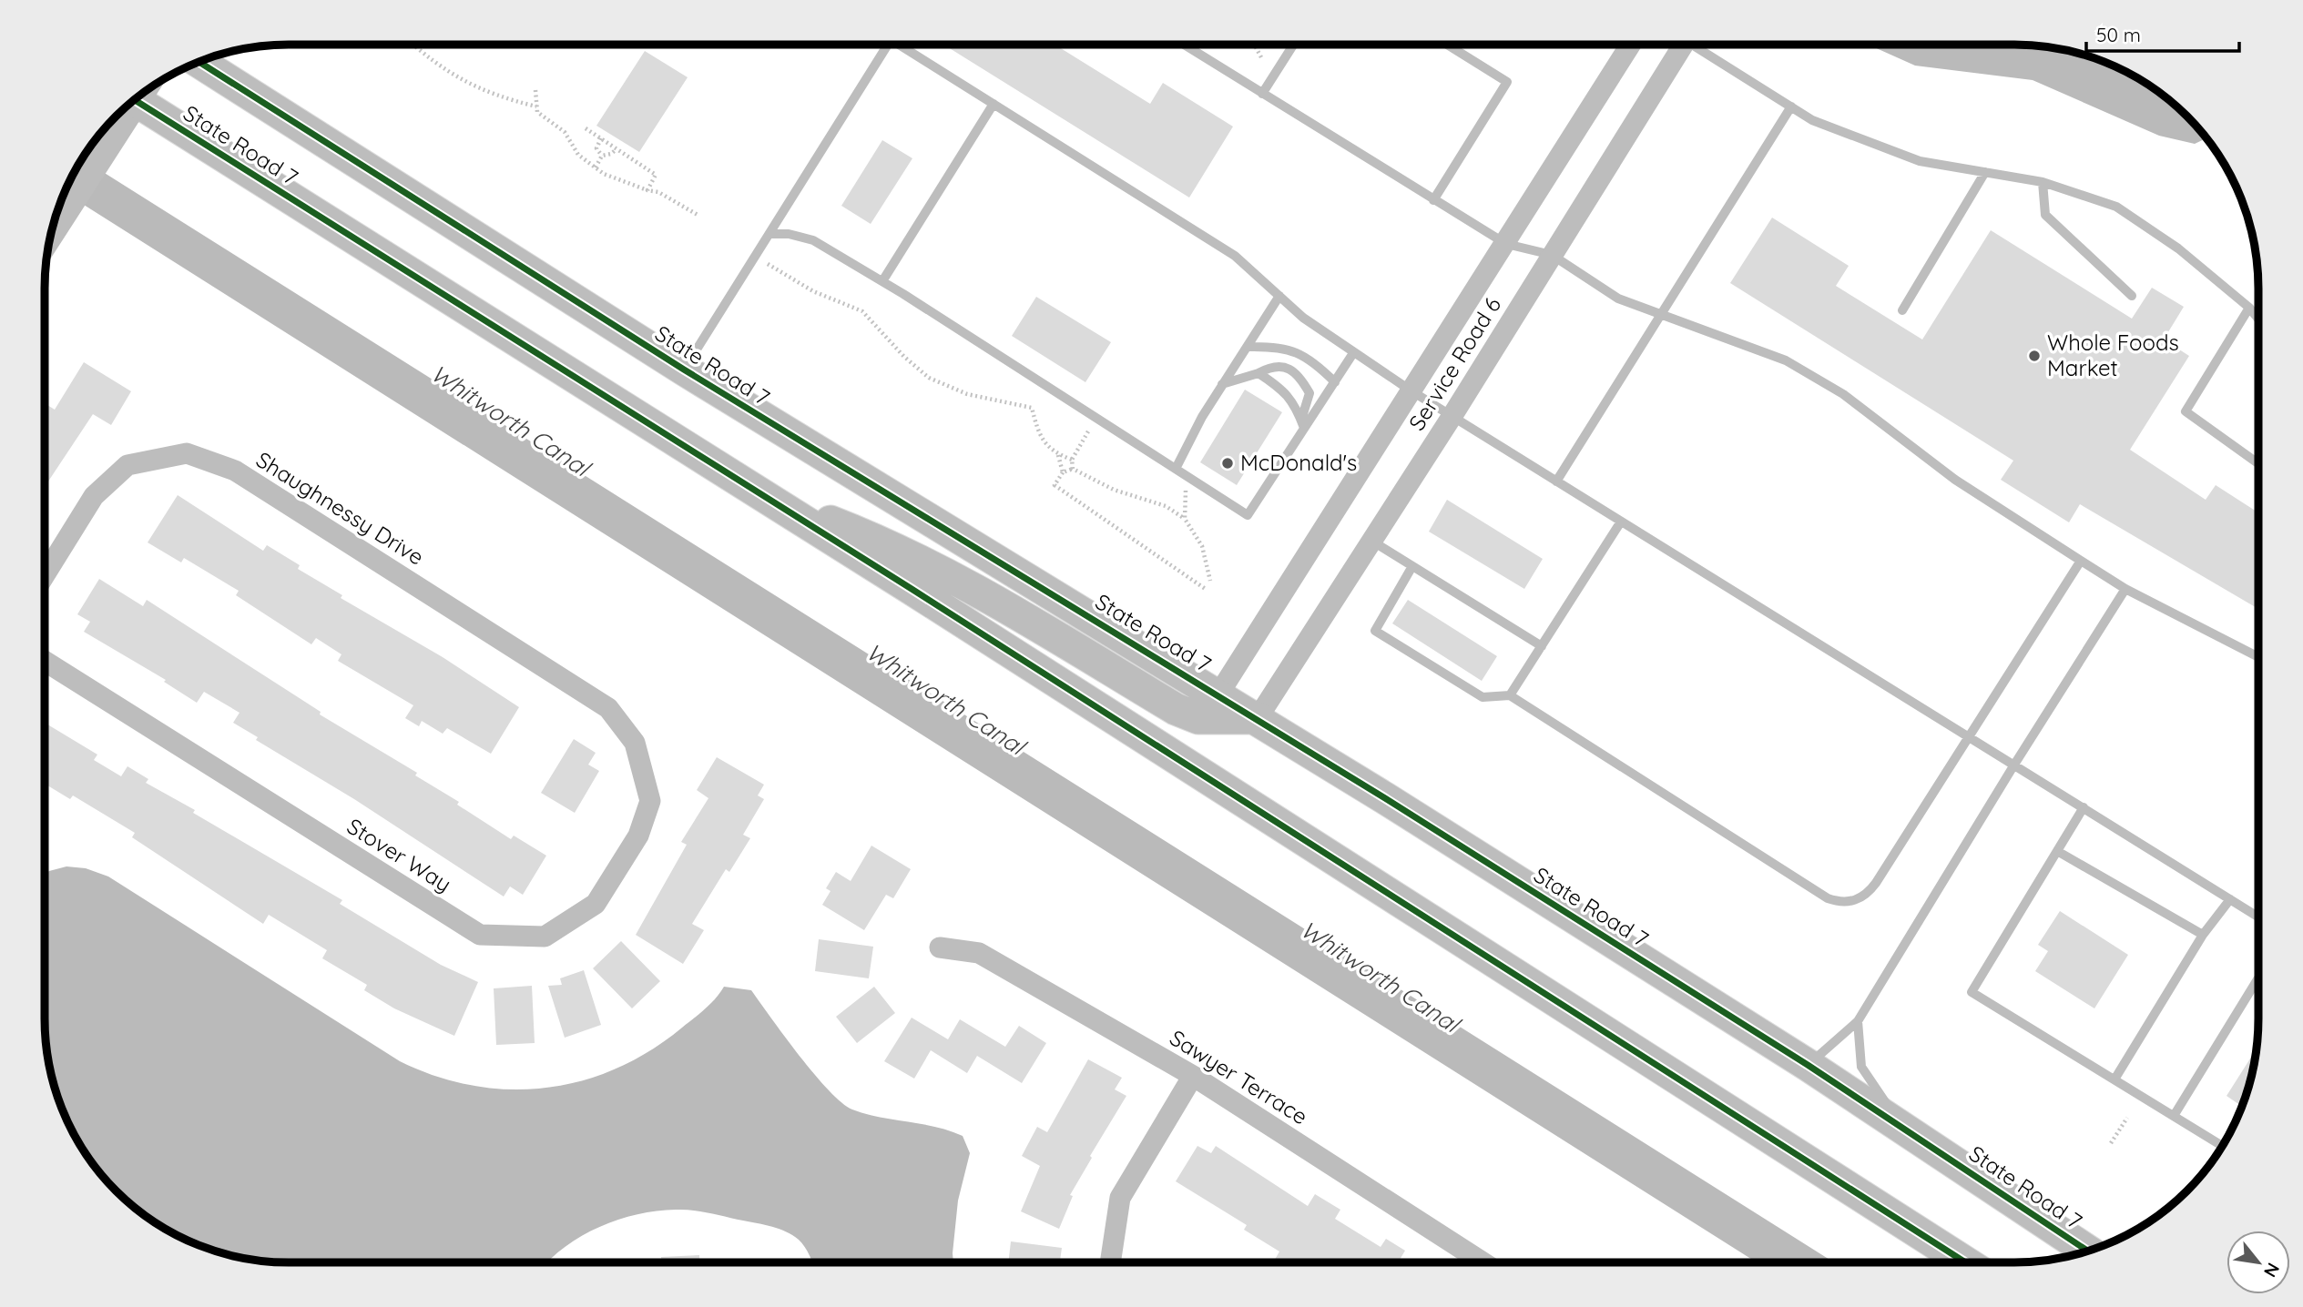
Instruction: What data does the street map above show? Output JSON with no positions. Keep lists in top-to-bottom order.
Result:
{
  "streets": {
    "main road": ["State Road 7"],
    "street": [
      "Service Road 6",
      "Shaughnessy Drive",
      "Stover Way",
      "Sawyer Terrace"
    ]
  },
  "crossings": [
    ["State Road 7", "Service Road 6"],
    ["Shaughnessy Drive", "Stover Way"]
  ],
  "water": ["Whitworth Canal"],
  "places": ["Whole Foods Market", "McDonald's"],
  "scale_bar": "50 m",
  "north": "bottom right"
}
